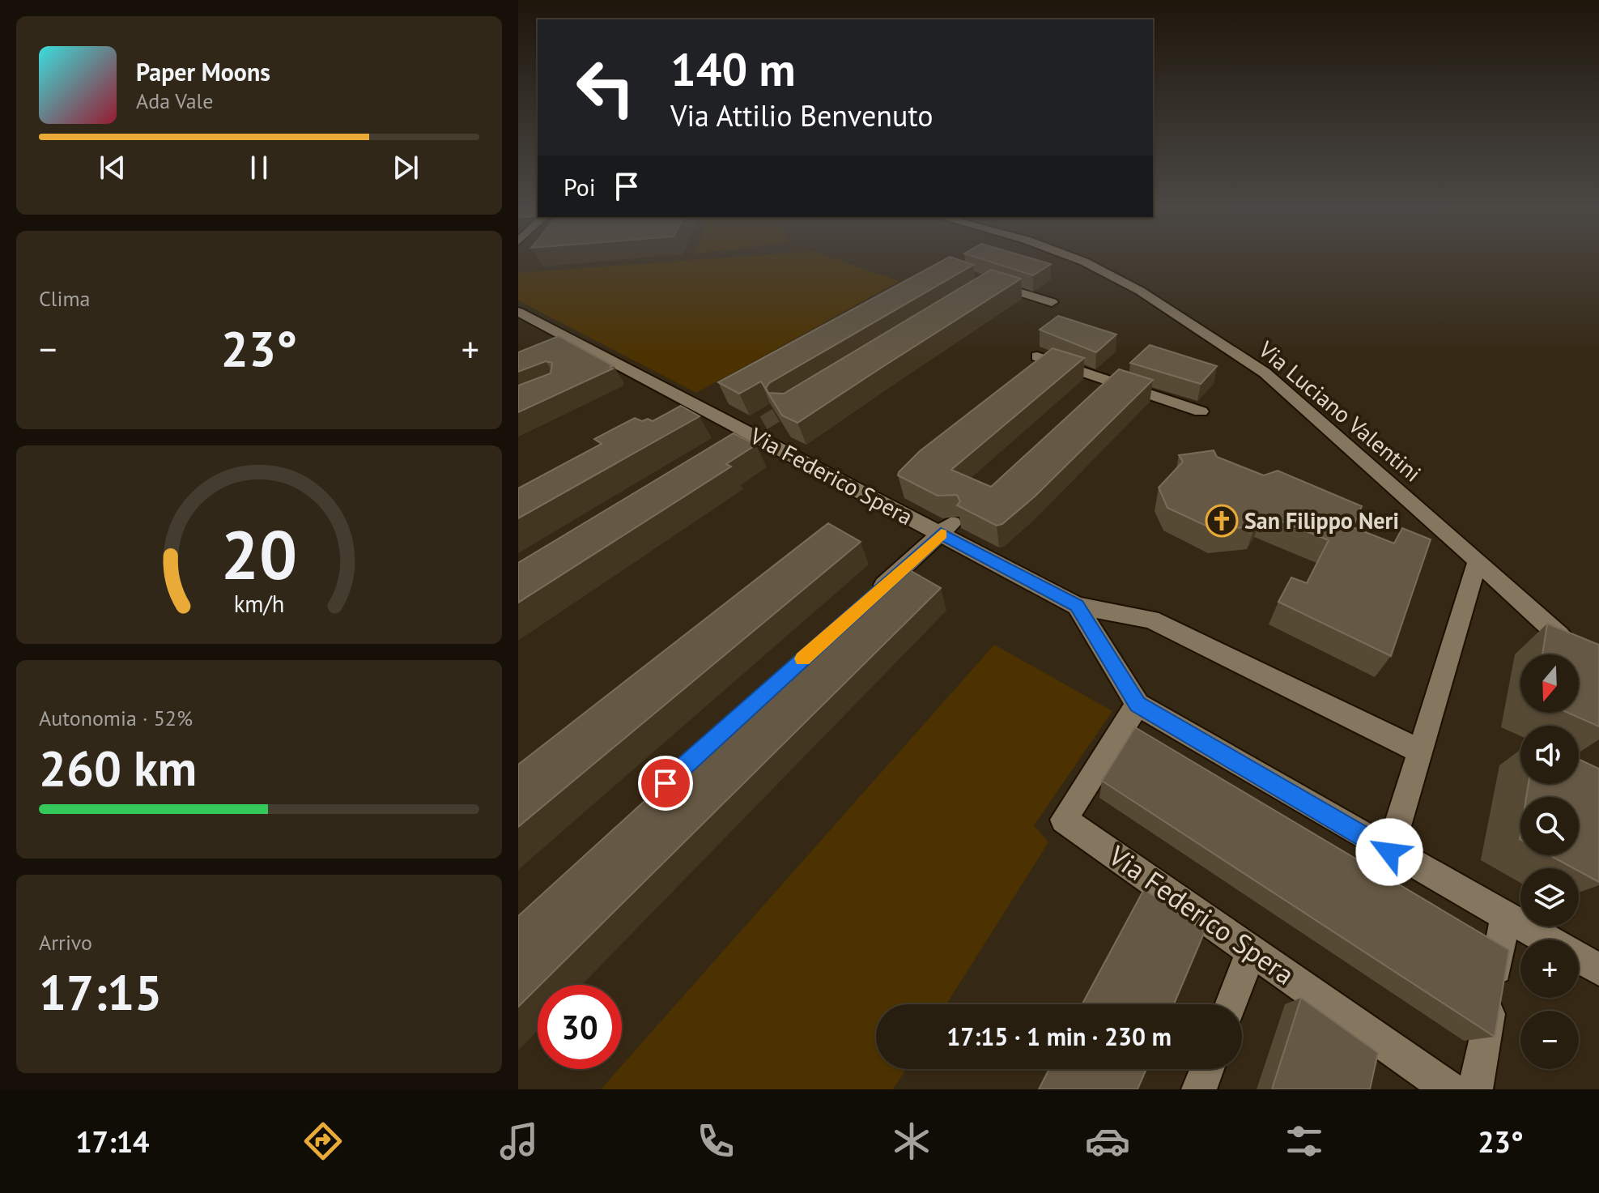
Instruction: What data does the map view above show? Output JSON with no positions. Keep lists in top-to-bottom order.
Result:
{
  "streets": {
    "street": ["Via Luciano Valentini", "Via Federico Spera"]
  },
  "places": {
    "church": ["San Filippo Neri"]
  },
  "north": "bottom",
  "page": {
    "turn": ["140 m", "Via Attilio Benvenuto"],
    "song": ["Paper Moons", "Ada Vale"],
    "then": "Poi",
    "tile": [
      "Clima",
      ["Autonomia · 52%", "260 km"],
      ["Arrivo", "17:15"]
    ],
    "heat": ["−", "23°", "+"],
    "map_buttons": ["+", "−"],
    "limit": "30",
    "trip": "17:15 · 1 min · 230 m",
    "tabs": ["17:14", "23°"],
    "gauge": ["20", "km/h"]
  }
}
